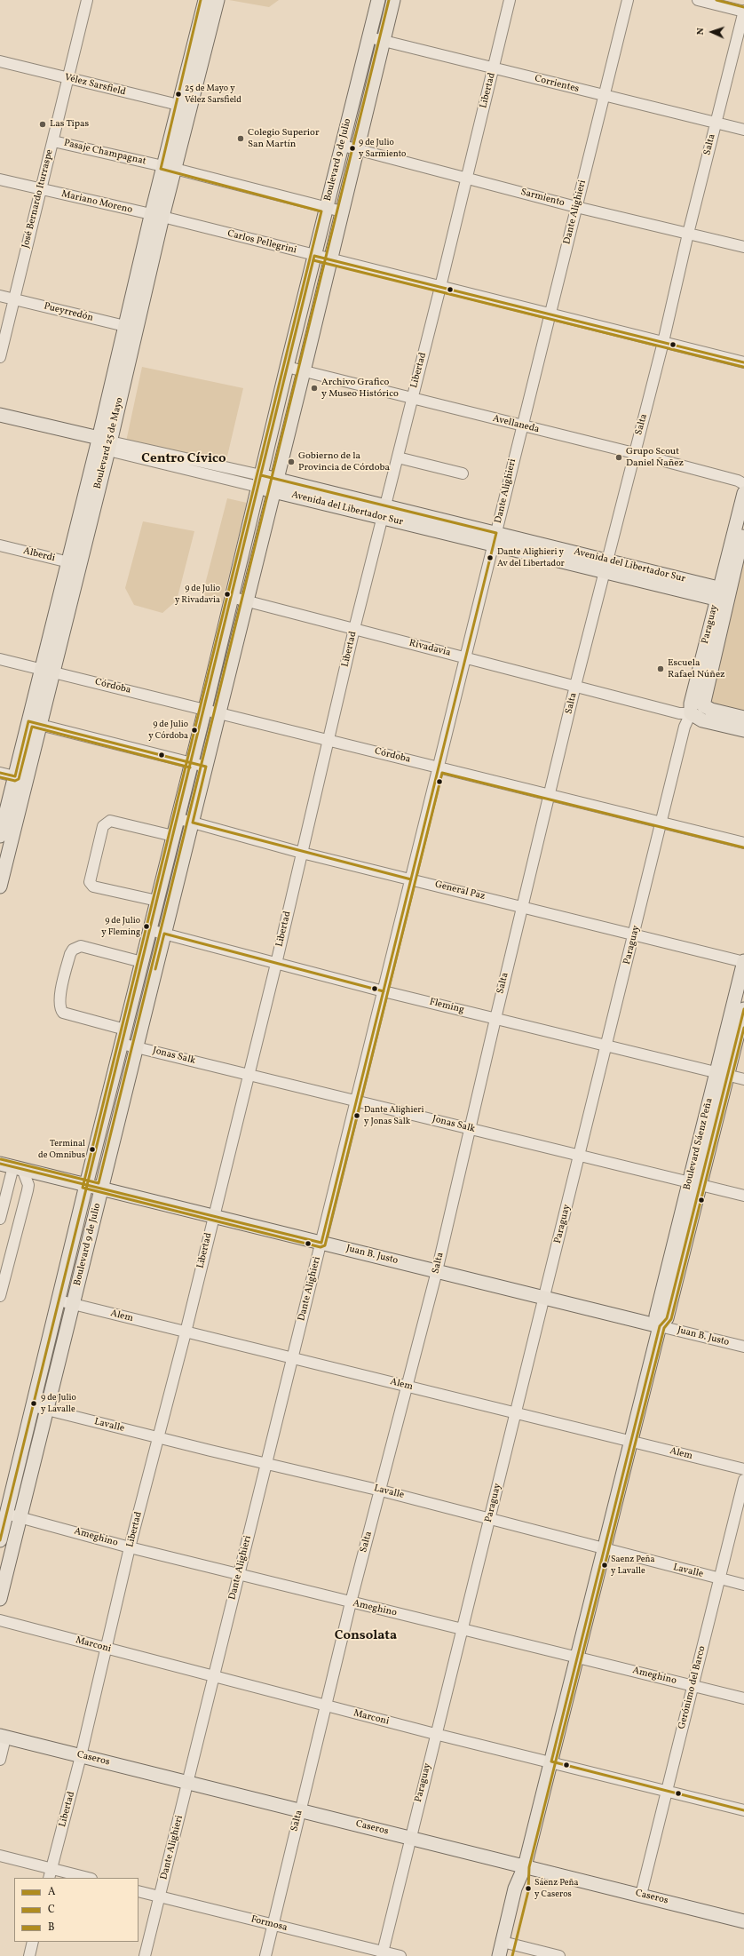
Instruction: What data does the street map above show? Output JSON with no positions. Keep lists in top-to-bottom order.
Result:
{
  "streets": {
    "main road": [
      "Boulevard 9 de Julio",
      "Boulevard 25 de Mayo",
      "Avenida del Libertador Sur",
      "Paraguay",
      "Rivadavia",
      "Boulevard Sáenz Peña",
      "Juan B. Justo",
      "Caseros"
    ],
    "street": [
      "Corrientes",
      "Vélez Sarsfield",
      "Libertad",
      "Salta",
      "Pasaje Champagnat",
      "Sarmiento",
      "José Bernardo Iturraspe",
      "Mariano Moreno",
      "Dante Alighieri",
      "Carlos Pellegrini",
      "Pueyrredón",
      "Avellaneda",
      "Alberdi",
      "Córdoba",
      "General Paz",
      "Fleming",
      "Jonas Salk",
      "Alem",
      "Lavalle",
      "Ameghino",
      "Marconi",
      "Gerónimo del Barco",
      "Formosa"
    ]
  },
  "crossings": [
    ["Corrientes", "Libertad"],
    ["Corrientes", "Salta"],
    ["Corrientes", "Boulevard 9 de Julio"],
    ["Corrientes", "Dante Alighieri"],
    ["Vélez Sarsfield", "José Bernardo Iturraspe"],
    ["Vélez Sarsfield", "Boulevard 25 de Mayo"],
    ["Libertad", "Sarmiento"],
    ["Libertad", "Carlos Pellegrini"],
    ["Libertad", "Avellaneda"],
    ["Libertad", "Avenida del Libertador Sur"],
    ["Libertad", "Rivadavia"],
    ["Libertad", "Córdoba"],
    ["Libertad", "General Paz"],
    ["Libertad", "Fleming"],
    ["Libertad", "Jonas Salk"],
    ["Libertad", "Juan B. Justo"],
    ["Libertad", "Alem"],
    ["Libertad", "Lavalle"],
    ["Libertad", "Ameghino"],
    ["Libertad", "Marconi"],
    ["Libertad", "Caseros"],
    ["Salta", "Sarmiento"],
    ["Salta", "Carlos Pellegrini"],
    ["Salta", "Avellaneda"],
    ["Salta", "Avenida del Libertador Sur"],
    ["Salta", "Rivadavia"],
    ["Salta", "Córdoba"],
    ["Salta", "General Paz"],
    ["Salta", "Fleming"],
    ["Salta", "Jonas Salk"],
    ["Salta", "Juan B. Justo"],
    ["Salta", "Alem"],
    ["Salta", "Lavalle"],
    ["Salta", "Ameghino"],
    ["Salta", "Marconi"],
    ["Salta", "Caseros"],
    ["Salta", "Formosa"],
    ["Pasaje Champagnat", "Boulevard 9 de Julio"],
    ["Pasaje Champagnat", "José Bernardo Iturraspe"],
    ["Pasaje Champagnat", "Boulevard 25 de Mayo"],
    ["Boulevard 9 de Julio", "Sarmiento"],
    ["Boulevard 9 de Julio", "Carlos Pellegrini"],
    ["Boulevard 9 de Julio", "Avellaneda"],
    ["Boulevard 9 de Julio", "Avenida del Libertador Sur"],
    ["Boulevard 9 de Julio", "Rivadavia"],
    ["Boulevard 9 de Julio", "Córdoba"],
    ["Boulevard 9 de Julio", "General Paz"],
    ["Boulevard 9 de Julio", "Fleming"],
    ["Boulevard 9 de Julio", "Jonas Salk"],
    ["Boulevard 9 de Julio", "Juan B. Justo"],
    ["Boulevard 9 de Julio", "Alem"],
    ["Boulevard 9 de Julio", "Lavalle"],
    ["Boulevard 9 de Julio", "Ameghino"],
    ["Sarmiento", "Dante Alighieri"],
    ["José Bernardo Iturraspe", "Mariano Moreno"],
    ["José Bernardo Iturraspe", "Pueyrredón"],
    ["Mariano Moreno", "Carlos Pellegrini"],
    ["Mariano Moreno", "Boulevard 25 de Mayo"],
    ["Dante Alighieri", "Carlos Pellegrini"],
    ["Dante Alighieri", "Avellaneda"],
    ["Dante Alighieri", "Avenida del Libertador Sur"],
    ["Dante Alighieri", "Rivadavia"],
    ["Dante Alighieri", "Córdoba"],
    ["Dante Alighieri", "General Paz"],
    ["Dante Alighieri", "Fleming"],
    ["Dante Alighieri", "Jonas Salk"],
    ["Dante Alighieri", "Juan B. Justo"],
    ["Dante Alighieri", "Alem"],
    ["Dante Alighieri", "Lavalle"],
    ["Dante Alighieri", "Ameghino"],
    ["Dante Alighieri", "Marconi"],
    ["Dante Alighieri", "Caseros"],
    ["Dante Alighieri", "Formosa"],
    ["Carlos Pellegrini", "Boulevard 25 de Mayo"],
    ["Pueyrredón", "Boulevard 25 de Mayo"],
    ["Boulevard 25 de Mayo", "Alberdi"],
    ["Boulevard 25 de Mayo", "Córdoba"],
    ["Avenida del Libertador Sur", "Paraguay"],
    ["Paraguay", "Rivadavia"],
    ["Paraguay", "Córdoba"],
    ["Paraguay", "General Paz"],
    ["Paraguay", "Fleming"],
    ["Paraguay", "Jonas Salk"],
    ["Paraguay", "Juan B. Justo"],
    ["Paraguay", "Alem"],
    ["Paraguay", "Lavalle"],
    ["Paraguay", "Ameghino"],
    ["Paraguay", "Marconi"],
    ["Paraguay", "Caseros"],
    ["Paraguay", "Formosa"],
    ["General Paz", "Boulevard Sáenz Peña"],
    ["Fleming", "Boulevard Sáenz Peña"],
    ["Jonas Salk", "Boulevard Sáenz Peña"],
    ["Boulevard Sáenz Peña", "Juan B. Justo"],
    ["Boulevard Sáenz Peña", "Alem"],
    ["Boulevard Sáenz Peña", "Lavalle"],
    ["Boulevard Sáenz Peña", "Ameghino"],
    ["Boulevard Sáenz Peña", "Marconi"],
    ["Boulevard Sáenz Peña", "Caseros"],
    ["Lavalle", "Gerónimo del Barco"],
    ["Ameghino", "Gerónimo del Barco"],
    ["Marconi", "Gerónimo del Barco"],
    ["Gerónimo del Barco", "Caseros"]
  ],
  "districts": ["Centro Cívico", "Consolata"],
  "places": [
    "25 de Mayo y Vélez Sarsfield",
    "Las Tipas",
    "Colegio Superior San Martín",
    "9 de Julio y Sarmiento",
    "Archivo Grafico y Museo Histórico",
    "Grupo Scout Daniel Ñañez",
    "Gobierno de la Provincia de Córdoba",
    "Dante Alighieri y Av del Libertador",
    "9 de Julio y Rivadavia",
    "Escuela Rafael Núñez",
    "9 de Julio y Córdoba",
    "9 de Julio y Fleming",
    "Dante Alighieri y Jonas Salk",
    "Terminal de Omnibus",
    "9 de Julio y Lavalle",
    "Saenz Peña y Lavalle",
    "Sáenz Peña y Caseros"
  ],
  "lines": ["transit line C", "transit line B", "transit line A"],
  "legend": ["A", "C", "B"],
  "north": "left"
}
